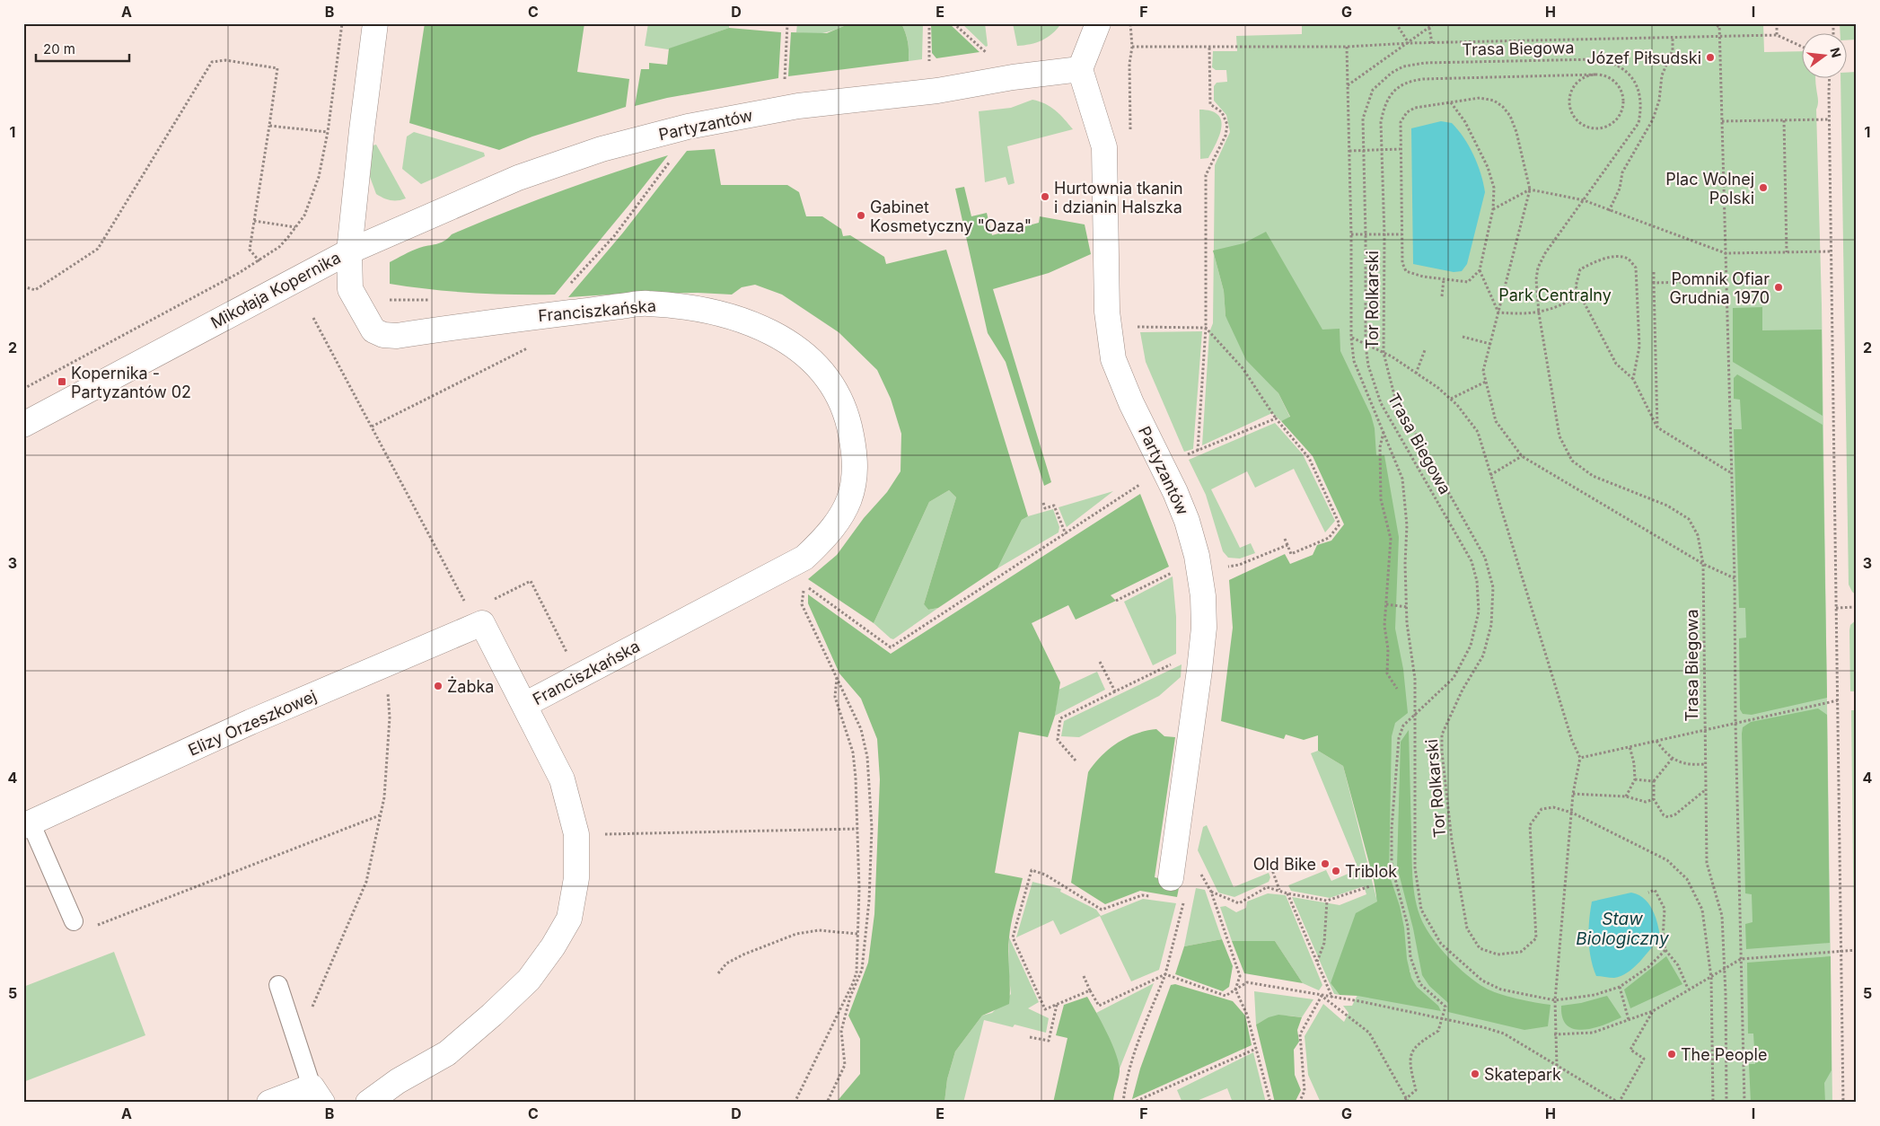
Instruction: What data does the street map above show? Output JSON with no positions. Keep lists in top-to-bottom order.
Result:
{
  "streets": {
    "street": [
      "Partyzantów",
      "Mikołaja Kopernika",
      "Franciszkańska",
      "Elizy Orzeszkowej"
    ],
    "path": ["Trasa Biegowa", "Tor Rolkarski"]
  },
  "crossings": [
    ["Partyzantów", "Mikołaja Kopernika"],
    ["Partyzantów", "Franciszkańska"],
    ["Mikołaja Kopernika", "Franciszkańska"]
  ],
  "water": ["Staw Biologiczny"],
  "parks": ["Park Centralny"],
  "places": {
    "other": [
      "Józef Piłsudski",
      "Plac Wolnej Polski",
      "Hurtownia tkanin i dzianin Halszka",
      "Gabinet Kosmetyczny \"Oaza\"",
      "Pomnik Ofiar Grudnia 1970",
      "Żabka",
      "Old Bike",
      "Triblok",
      "The People",
      "Skatepark"
    ],
    "transit": ["Kopernika - Partyzantów 02"]
  },
  "scale_bar": "20 m",
  "north": "right",
  "grid": {
    "columns": [
      "A",
      "B",
      "C",
      "D",
      "E",
      "F",
      "G",
      "H",
      "I"
    ],
    "rows": [
      "1",
      "2",
      "3",
      "4",
      "5"
    ]
  }
}
